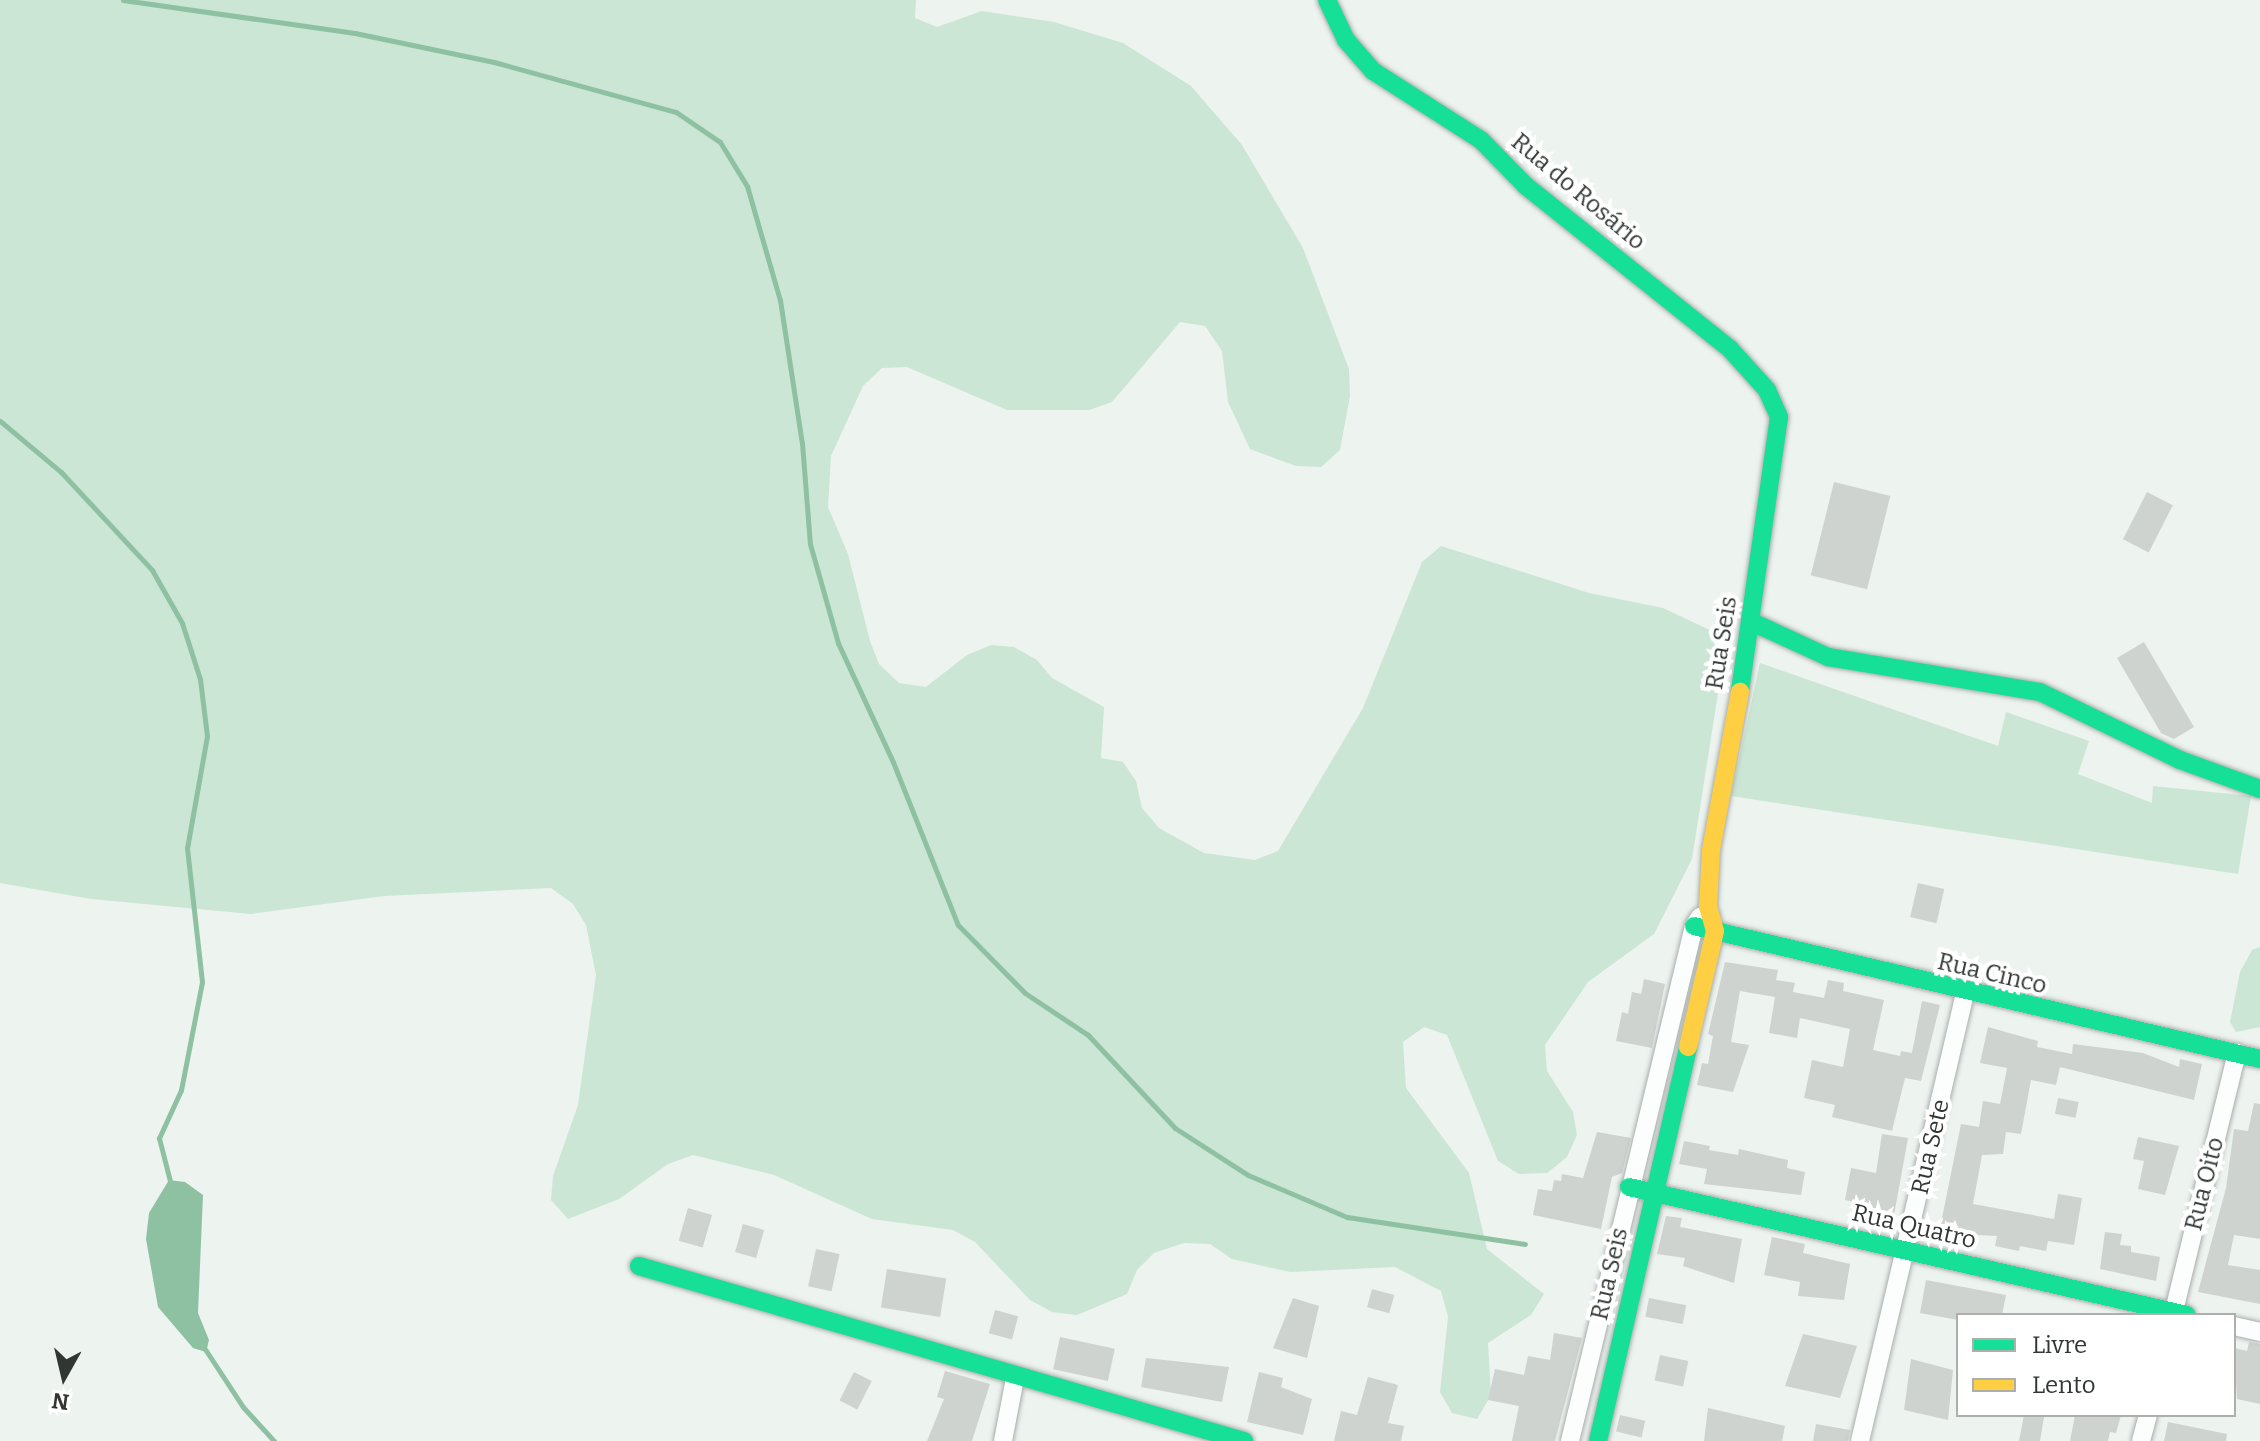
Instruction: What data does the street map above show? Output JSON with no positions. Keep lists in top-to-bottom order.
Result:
{
  "streets": {
    "street": [
      "Rua do Rosário",
      "Rua Seis",
      "Rua Cinco",
      "Rua Sete",
      "Rua Oito",
      "Rua Quatro"
    ]
  },
  "crossings": [
    ["Rua do Rosário", "Rua Seis"],
    ["Rua Seis", "Rua Cinco"],
    ["Rua Seis", "Rua Quatro"],
    ["Rua Cinco", "Rua Sete"],
    ["Rua Cinco", "Rua Oito"],
    ["Rua Sete", "Rua Quatro"]
  ],
  "legend": ["Livre", "Lento"],
  "north": "bottom"
}
